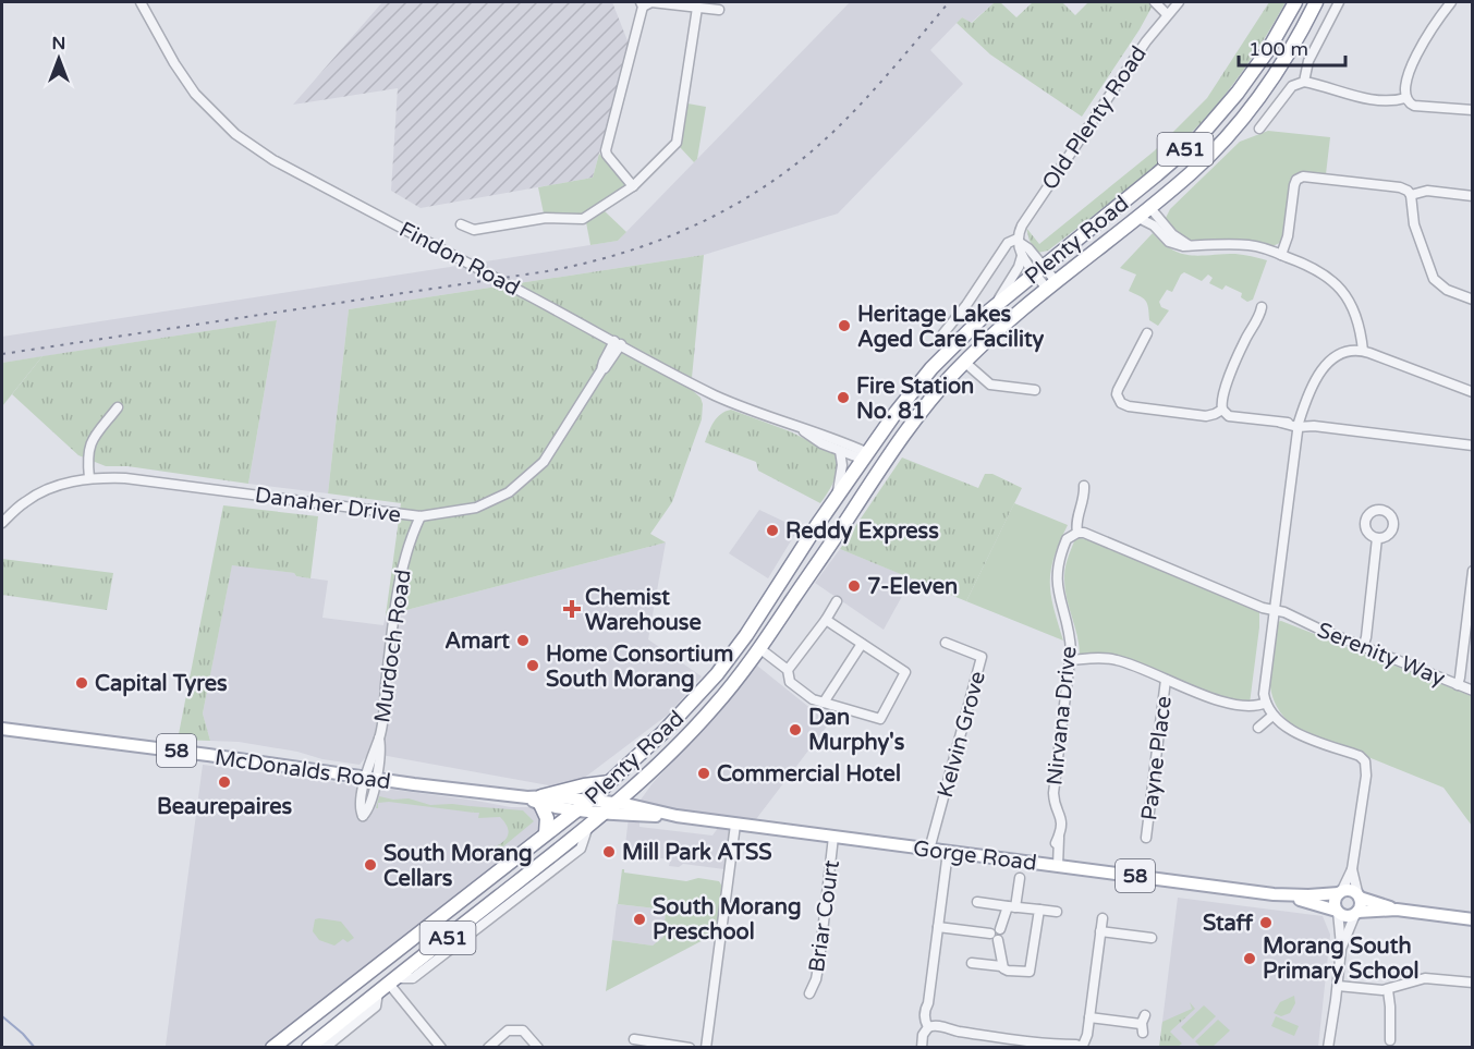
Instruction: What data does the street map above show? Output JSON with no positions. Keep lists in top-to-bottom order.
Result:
{
  "streets": {
    "highway": ["A51", "Plenty Road", "Findon Road"],
    "main road": ["58", "McDonalds Road", "Gorge Road"],
    "street": [
      "Old Plenty Road",
      "Danaher Drive",
      "Murdoch Road",
      "Serenity Way",
      "Nirvana Drive",
      "Kelvin Grove",
      "Payne Place",
      "Briar Court"
    ]
  },
  "crossings": [
    ["Plenty Road", "Findon Road"],
    ["Plenty Road", "McDonalds Road"],
    ["Plenty Road", "Gorge Road"],
    ["Findon Road", "Danaher Drive"],
    ["Danaher Drive", "Murdoch Road"],
    ["Murdoch Road", "McDonalds Road"],
    ["Serenity Way", "Nirvana Drive"],
    ["Nirvana Drive", "Gorge Road"],
    ["Kelvin Grove", "Gorge Road"],
    ["58", "Gorge Road"],
    ["McDonalds Road", "Gorge Road"],
    ["Gorge Road", "Briar Court"]
  ],
  "places": {
    "other": [
      "Heritage Lakes Aged Care Facility",
      "Fire Station No. 81",
      "Reddy Express",
      "7-Eleven",
      "Amart",
      "Home Consortium South Morang",
      "Capital Tyres",
      "Dan Murphy's",
      "Commercial Hotel",
      "Beaurepaires",
      "Mill Park ATSS",
      "South Morang Cellars",
      "South Morang Preschool",
      "Staff",
      "Morang South Primary School"
    ],
    "health": ["Chemist Warehouse"]
  },
  "scale_bar": "100 m",
  "north": "top"
}
